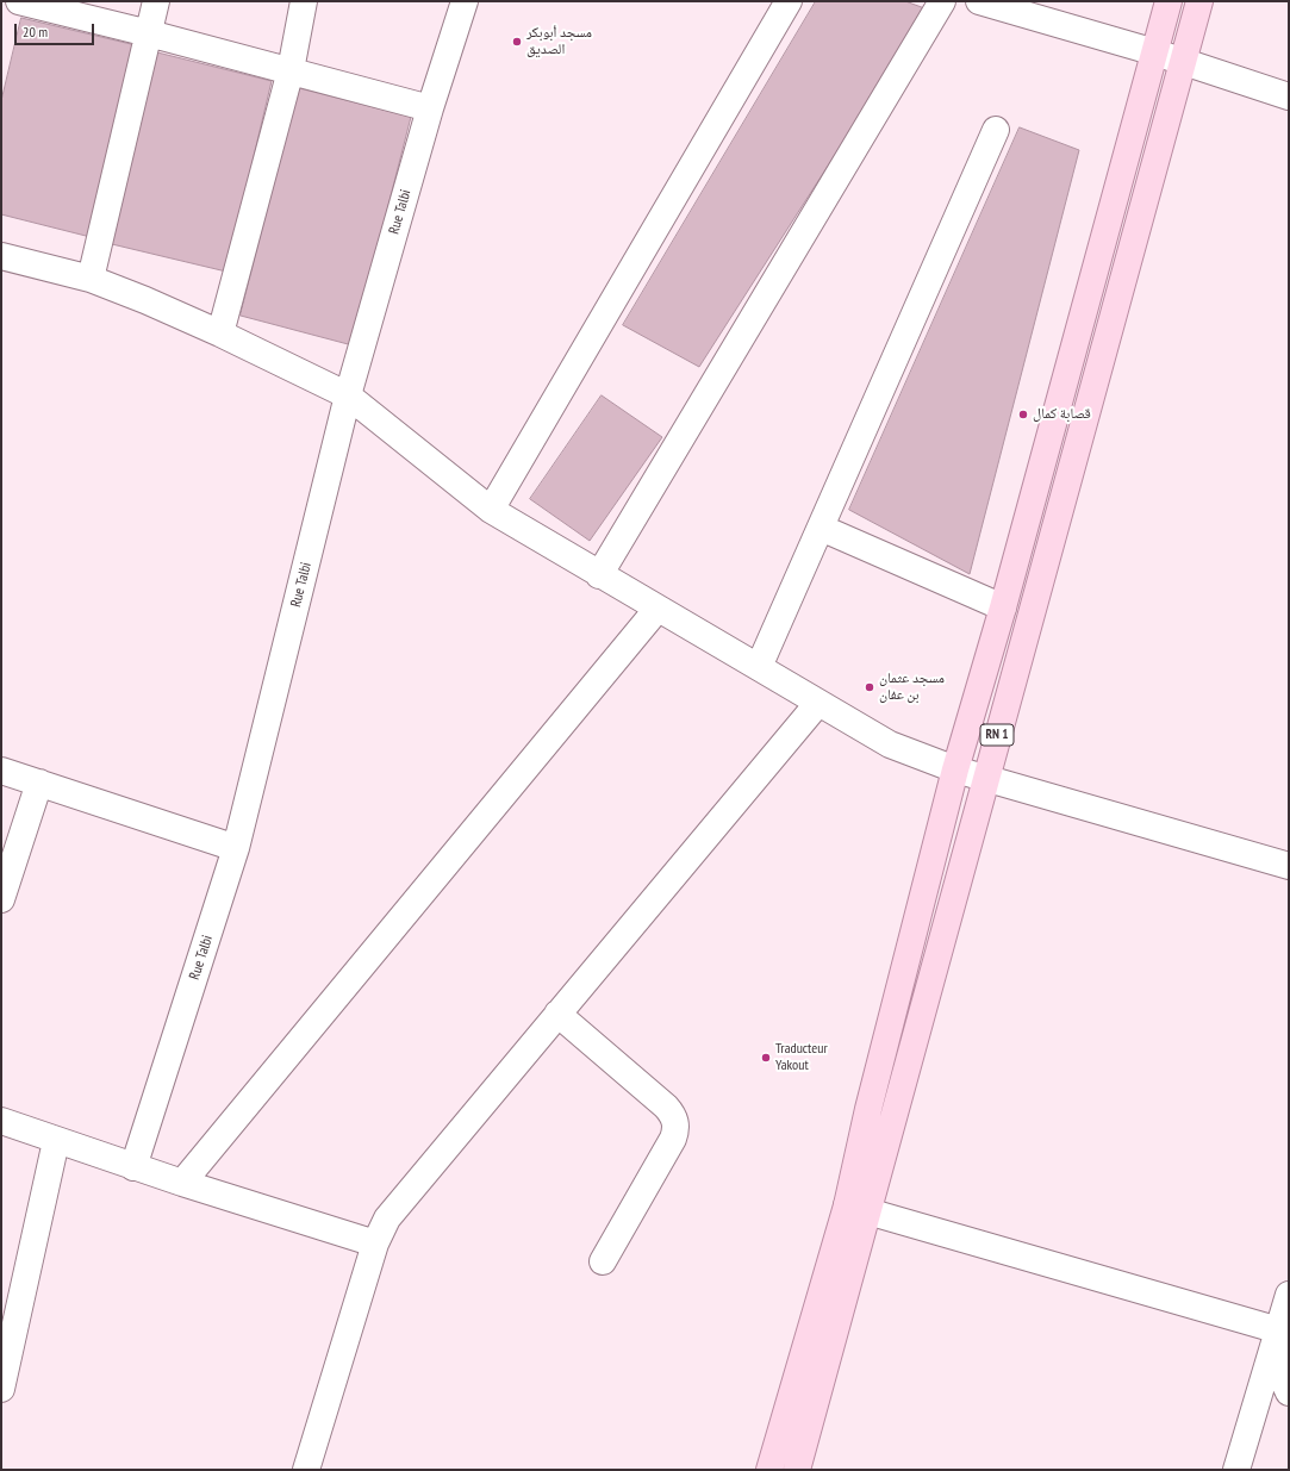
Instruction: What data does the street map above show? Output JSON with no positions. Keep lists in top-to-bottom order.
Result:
{
  "streets": {
    "main road": ["RN 1"],
    "street": ["Rue Talbi"]
  },
  "places": [
    "مسجد أبوبكر الصديق",
    "قصابة كمال",
    "مسجد عثمان بن عفان",
    "Traducteur Yakout"
  ],
  "scale_bar": "20 m"
}
